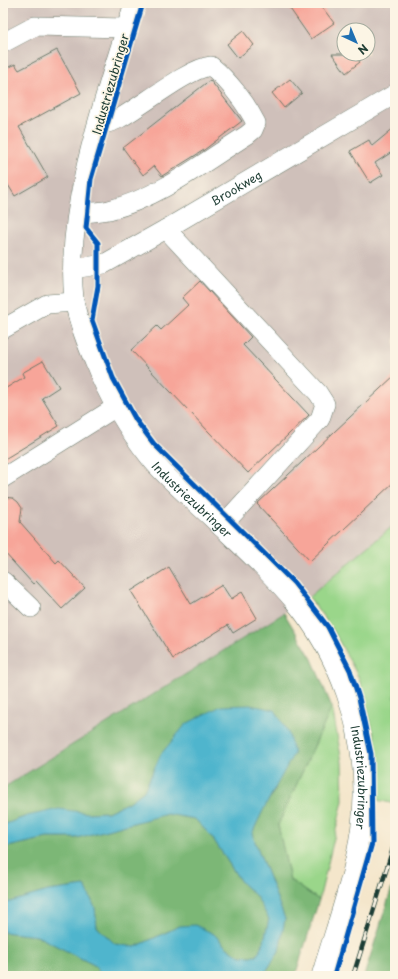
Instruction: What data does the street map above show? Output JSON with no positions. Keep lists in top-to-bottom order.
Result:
{
  "streets": {
    "street": ["Industriezubringer", "Brookweg"]
  },
  "crossings": [
    ["Industriezubringer", "Brookweg"]
  ],
  "north": "bottom right"
}
